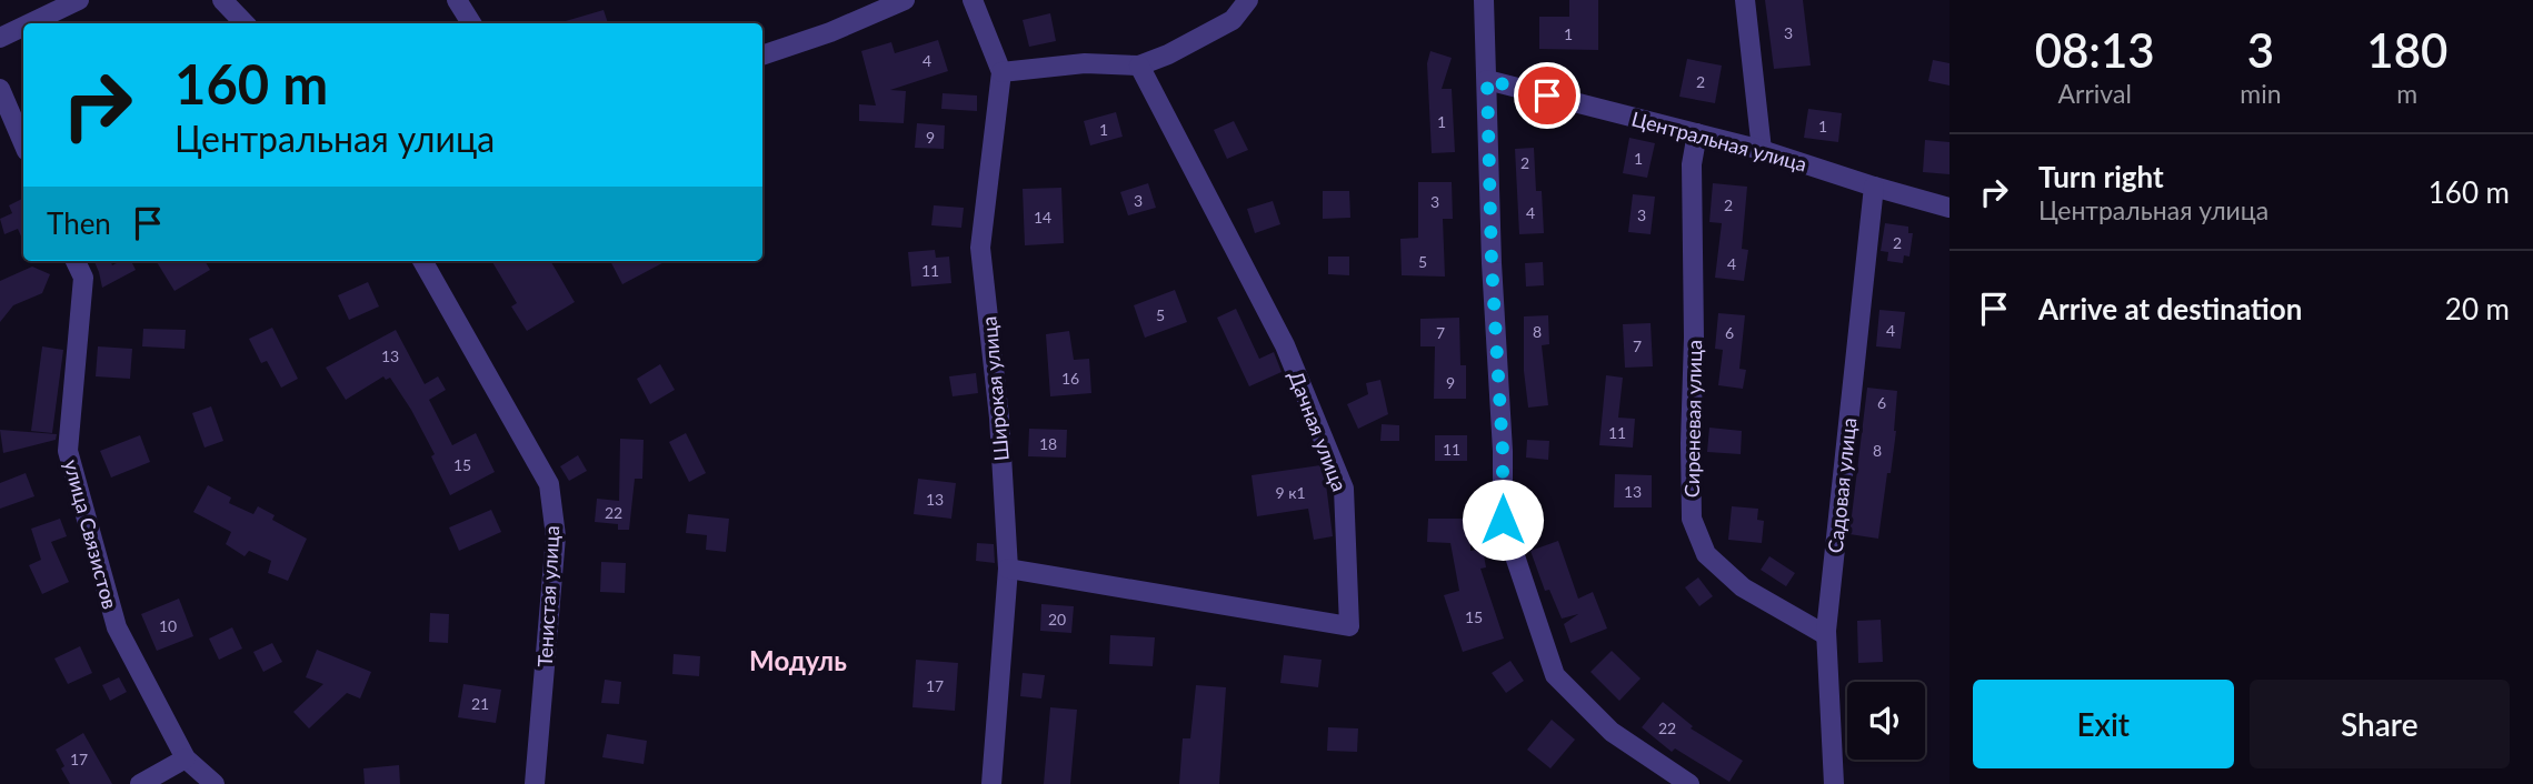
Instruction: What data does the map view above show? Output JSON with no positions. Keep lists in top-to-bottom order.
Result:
{
  "streets": {
    "street": [
      "Центральная улица",
      "Широкая улица",
      "Сиреневая улица",
      "Дачная улица",
      "Садовая улица",
      "улица Связистов",
      "Тенистая улица"
    ]
  },
  "crossings": [
    ["Центральная улица", "Сиреневая улица"],
    ["Центральная улица", "Садовая улица"],
    ["Широкая улица", "Дачная улица"],
    ["Сиреневая улица", "Садовая улица"]
  ],
  "districts": ["Модуль"],
  "house_numbers": [
    "3",
    "1",
    "4",
    "2",
    "1",
    "1",
    "1",
    "9",
    "1",
    "2",
    "3",
    "3",
    "2",
    "4",
    "3",
    "14",
    "2",
    "5",
    "4",
    "11",
    "5",
    "4",
    "8",
    "7",
    "6",
    "7",
    "13",
    "16",
    "9",
    "6",
    "11",
    "18",
    "11",
    "8",
    "15",
    "13",
    "9 к1",
    "13",
    "22",
    "15",
    "20",
    "10",
    "17",
    "21",
    "22",
    "17"
  ],
  "page": {
    "eta": [
      "08:13",
      "Arrival",
      "3",
      "min",
      "180",
      "m"
    ],
    "turn": ["160 m", "Центральная улица"],
    "list": [
      {
        "name": "Turn right",
        "note": "Центральная улица",
        "value": "160 m"
      },
      {
        "name": "Arrive at destination",
        "value": "20 m"
      }
    ],
    "then": "Then",
    "buttons": ["Exit", "Share"]
  }
}
